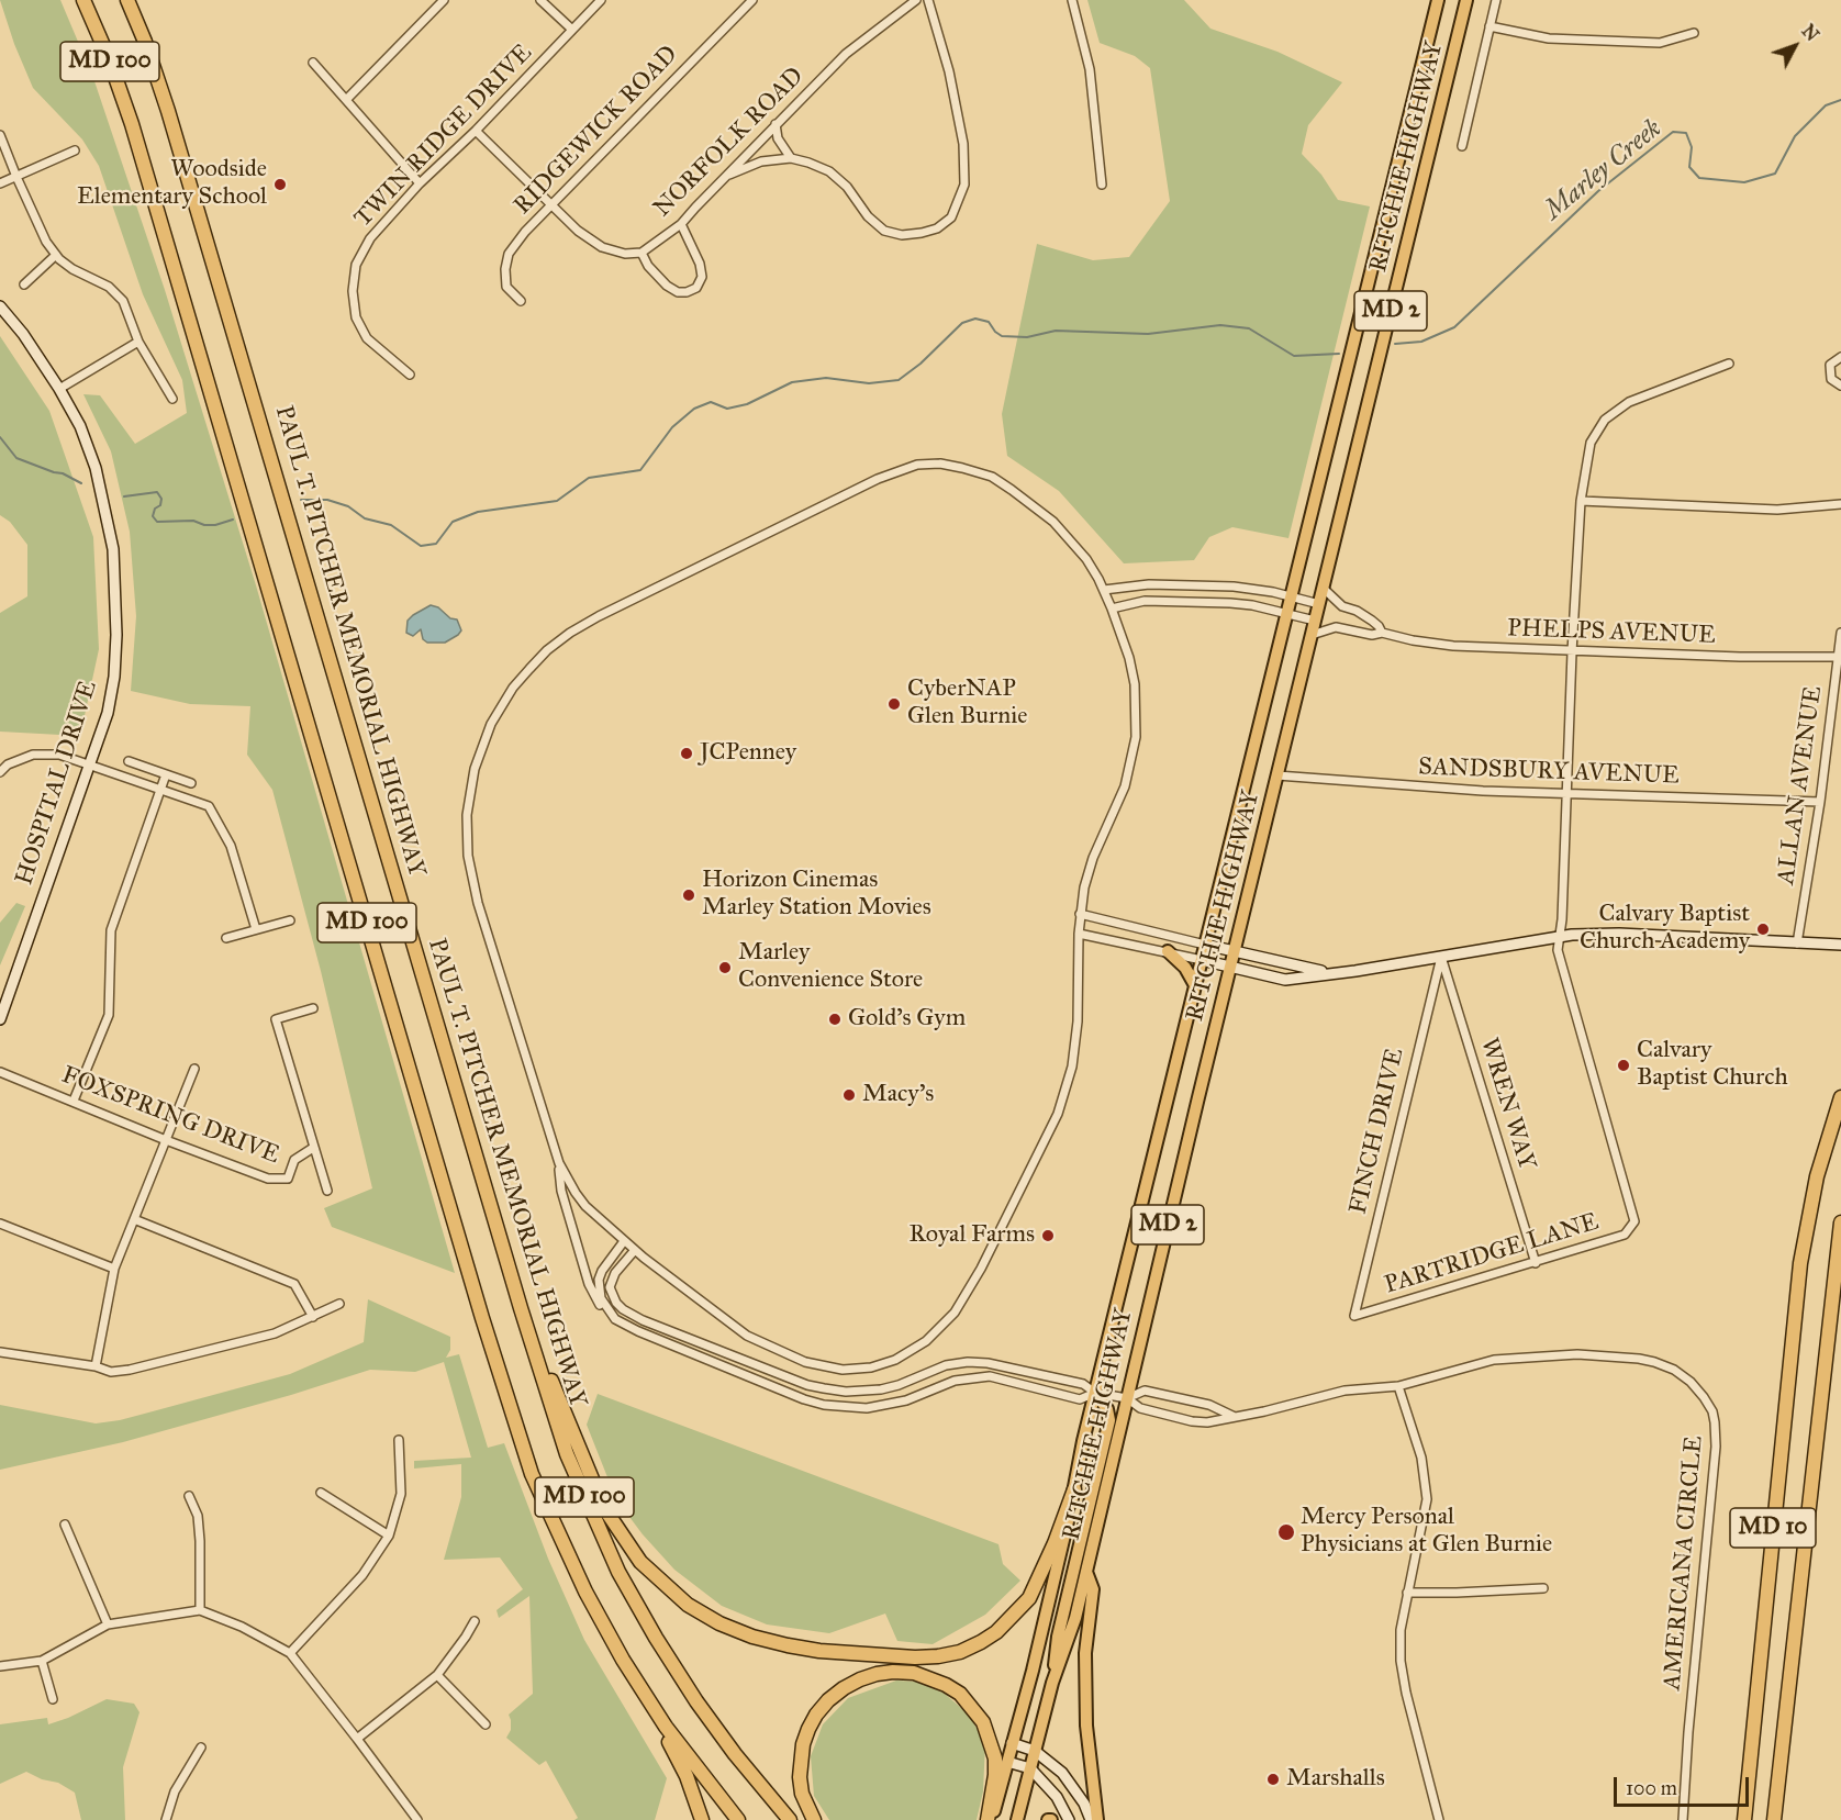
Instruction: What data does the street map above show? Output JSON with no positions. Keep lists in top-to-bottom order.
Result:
{
  "streets": {
    "highway": ["MD 100", "PAUL T. PITCHER MEMORIAL HIGHWAY", "MD 10"],
    "main road": ["RITCHIE HIGHWAY", "MD 2", "HOSPITAL DRIVE"],
    "street": [
      "RIDGEWICK ROAD",
      "TWIN RIDGE DRIVE",
      "NORFOLK ROAD",
      "PHELPS AVENUE",
      "SANDSBURY AVENUE",
      "ALLAN AVENUE",
      "WREN WAY",
      "FOXSPRING DRIVE",
      "FINCH DRIVE",
      "PARTRIDGE LANE",
      "AMERICANA CIRCLE"
    ]
  },
  "crossings": [
    ["RITCHIE HIGHWAY", "PHELPS AVENUE"],
    ["RITCHIE HIGHWAY", "SANDSBURY AVENUE"],
    ["RITCHIE HIGHWAY", "AMERICANA CIRCLE"],
    ["PHELPS AVENUE", "ALLAN AVENUE"],
    ["SANDSBURY AVENUE", "ALLAN AVENUE"],
    ["WREN WAY", "FINCH DRIVE"],
    ["WREN WAY", "PARTRIDGE LANE"],
    ["FINCH DRIVE", "PARTRIDGE LANE"]
  ],
  "water": ["Marley Creek"],
  "places": [
    "Woodside Elementary School",
    "CyberNAP Glen Burnie",
    "JCPenney",
    "Horizon Cinemas Marley Station Movies",
    "Calvary Baptist Church Academy",
    "Marley Convenience Store",
    "Gold's Gym",
    "Calvary Baptist Church",
    "Macy's",
    "Royal Farms",
    "Mercy Personal Physicians at Glen Burnie",
    "Marshalls"
  ],
  "scale_bar": "100 m",
  "north": "top right"
}
